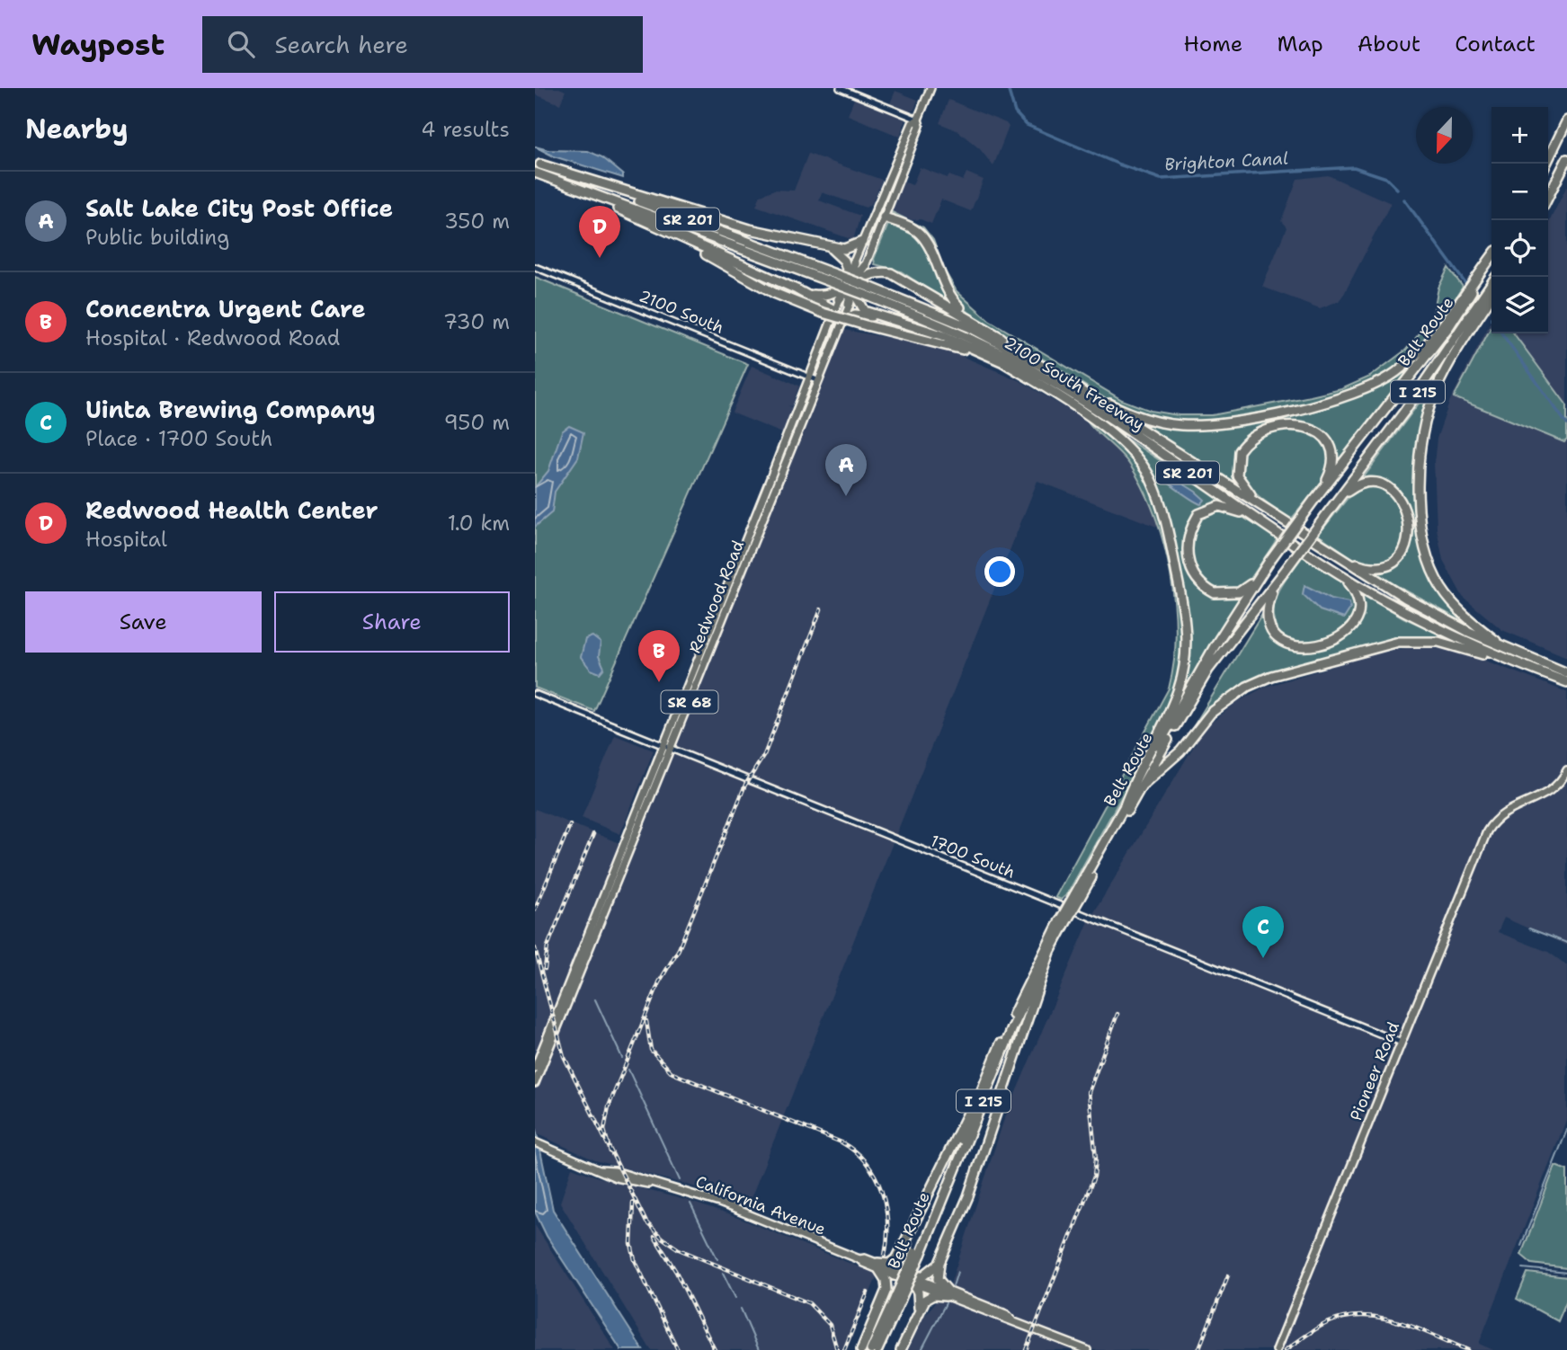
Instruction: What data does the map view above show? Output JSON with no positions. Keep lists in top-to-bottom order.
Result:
{
  "streets": {
    "highway": [
      "SR 201",
      "Belt Route",
      "2100 South Freeway",
      "I 215"
    ],
    "main road": [
      "Redwood Road",
      "SR 68",
      "Pioneer Road",
      "California Avenue"
    ],
    "street": ["2100 South", "1700 South"]
  },
  "crossings": [
    ["2100 South", "Redwood Road"],
    ["Redwood Road", "1700 South"],
    ["1700 South", "Pioneer Road"]
  ],
  "water": ["Brighton Canal"],
  "north": "bottom",
  "page": {
    "header": "Waypost",
    "search": "Search here",
    "nav": [
      "Home",
      "Map",
      "About",
      "Contact"
    ],
    "heading": ["Nearby", "4 results"],
    "map_buttons": ["+", "−"],
    "list": [
      {
        "mark": "A",
        "name": "Salt Lake City Post Office",
        "note": "Public building",
        "value": "350 m"
      },
      {
        "mark": "B",
        "name": "Concentra Urgent Care",
        "note": "Hospital · Redwood Road",
        "value": "730 m"
      },
      {
        "mark": "C",
        "name": "Uinta Brewing Company",
        "note": "Place · 1700 South",
        "value": "950 m"
      },
      {
        "mark": "D",
        "name": "Redwood Health Center",
        "note": "Hospital",
        "value": "1.0 km"
      }
    ],
    "pins": [
      "D",
      "A",
      "B",
      "C"
    ],
    "buttons": ["Save", "Share"]
  }
}
